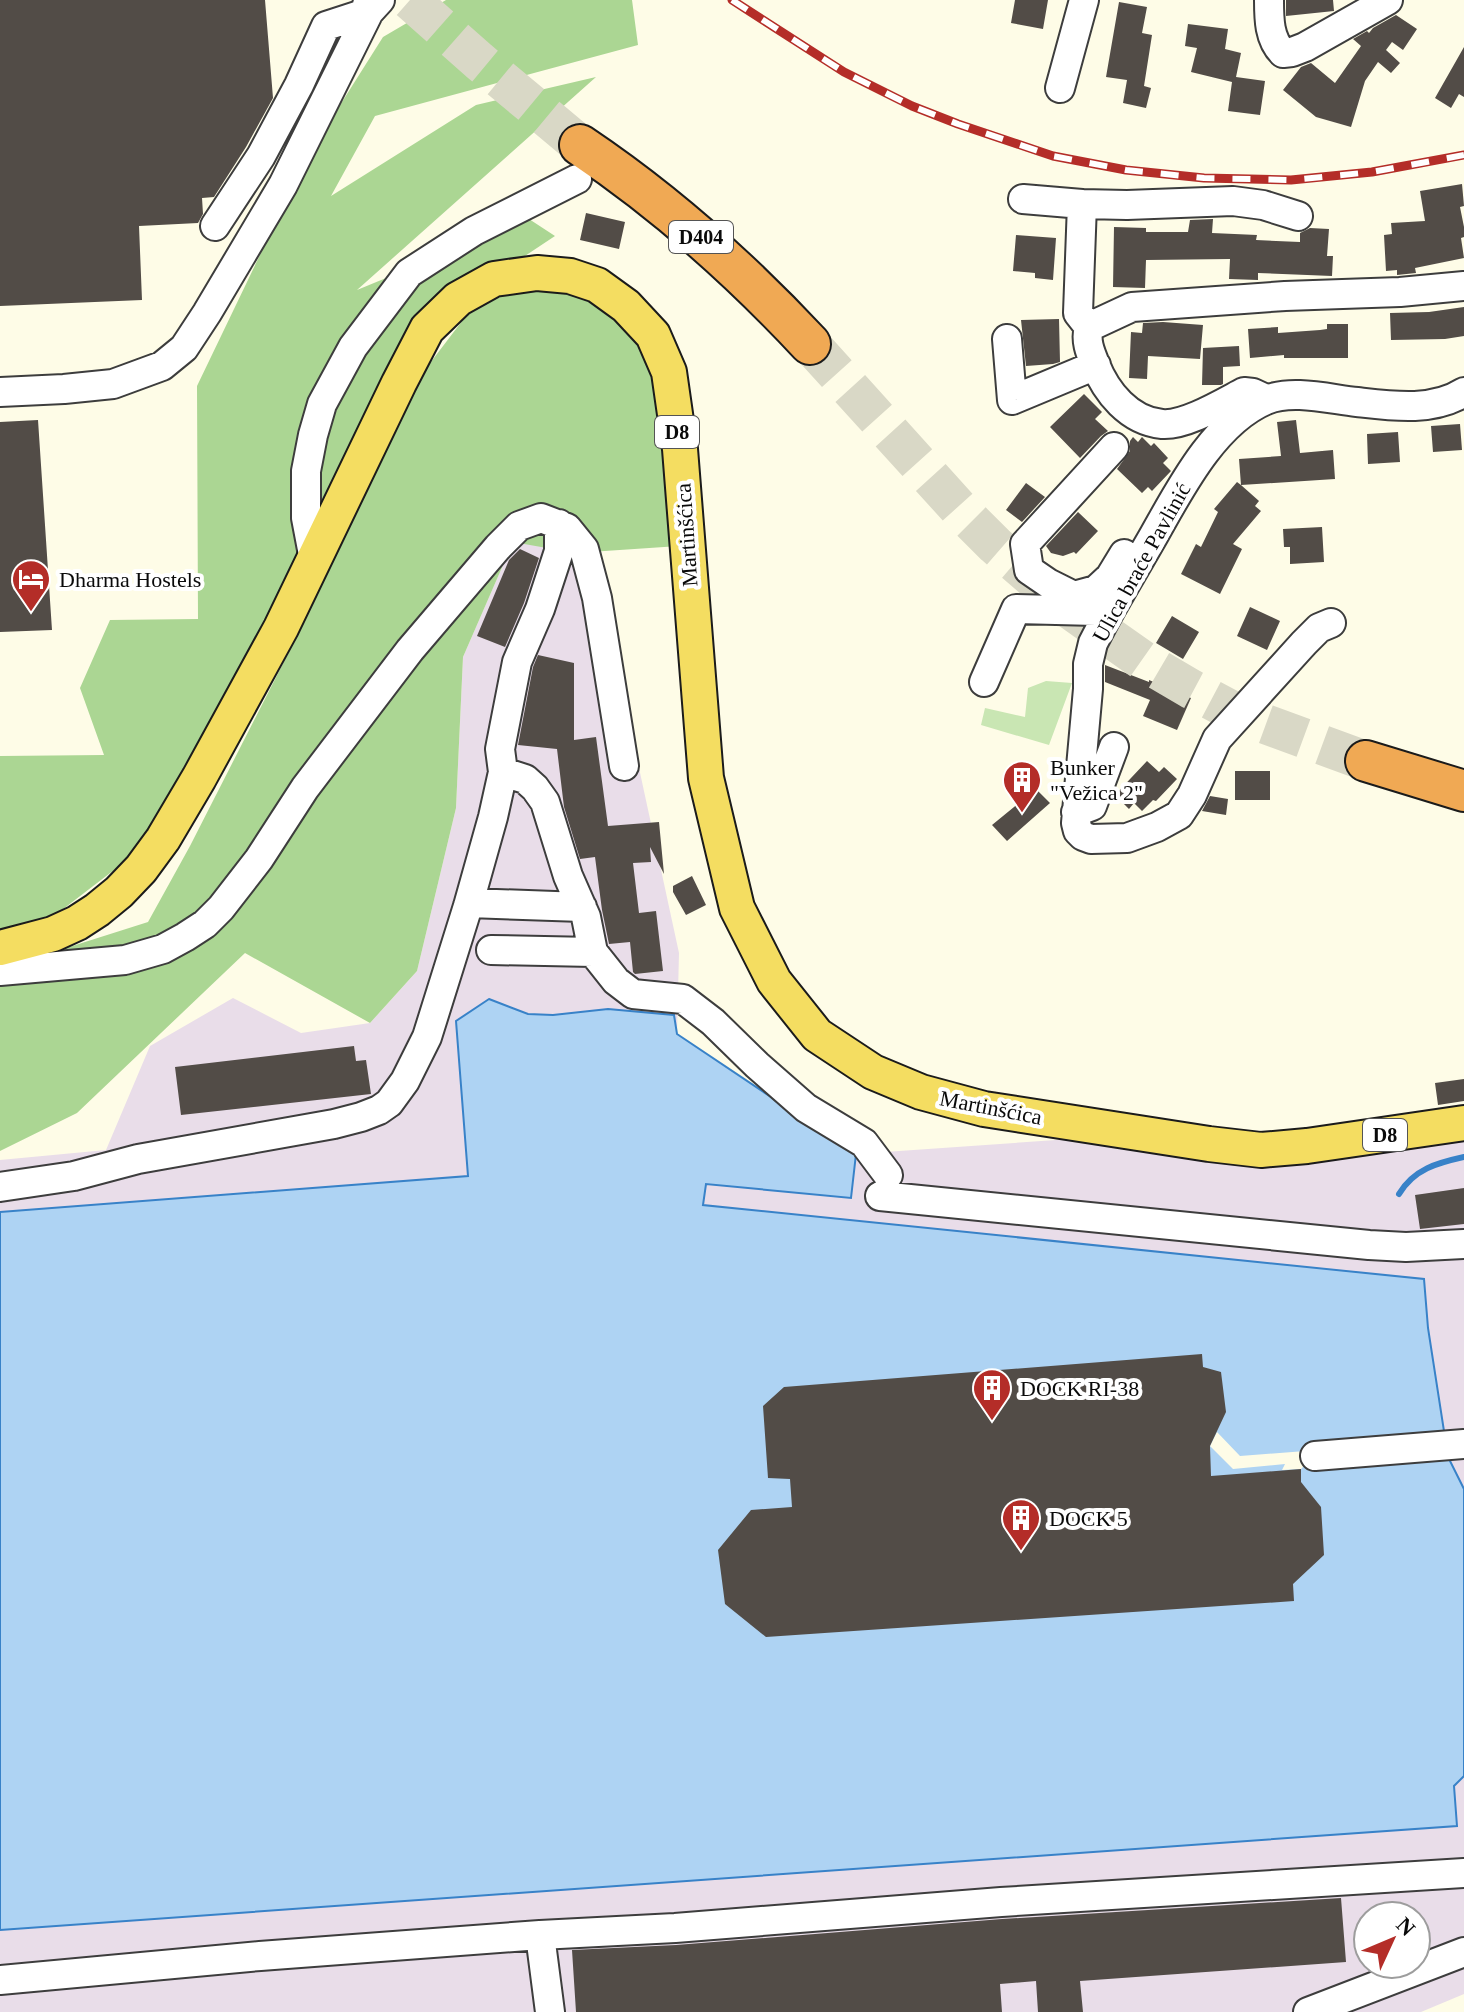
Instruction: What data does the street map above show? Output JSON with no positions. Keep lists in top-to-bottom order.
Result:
{
  "streets": {
    "highway": ["D404"],
    "main road": ["D8", "Martinšćica"],
    "street": ["Ulica braće Pavlinić"]
  },
  "places": {
    "hotel": ["Dharma Hostels"],
    "building": ["Bunker \"Vežica 2\"", "DOCK RI-38", "DOCK 5"]
  },
  "north": "top right"
}
